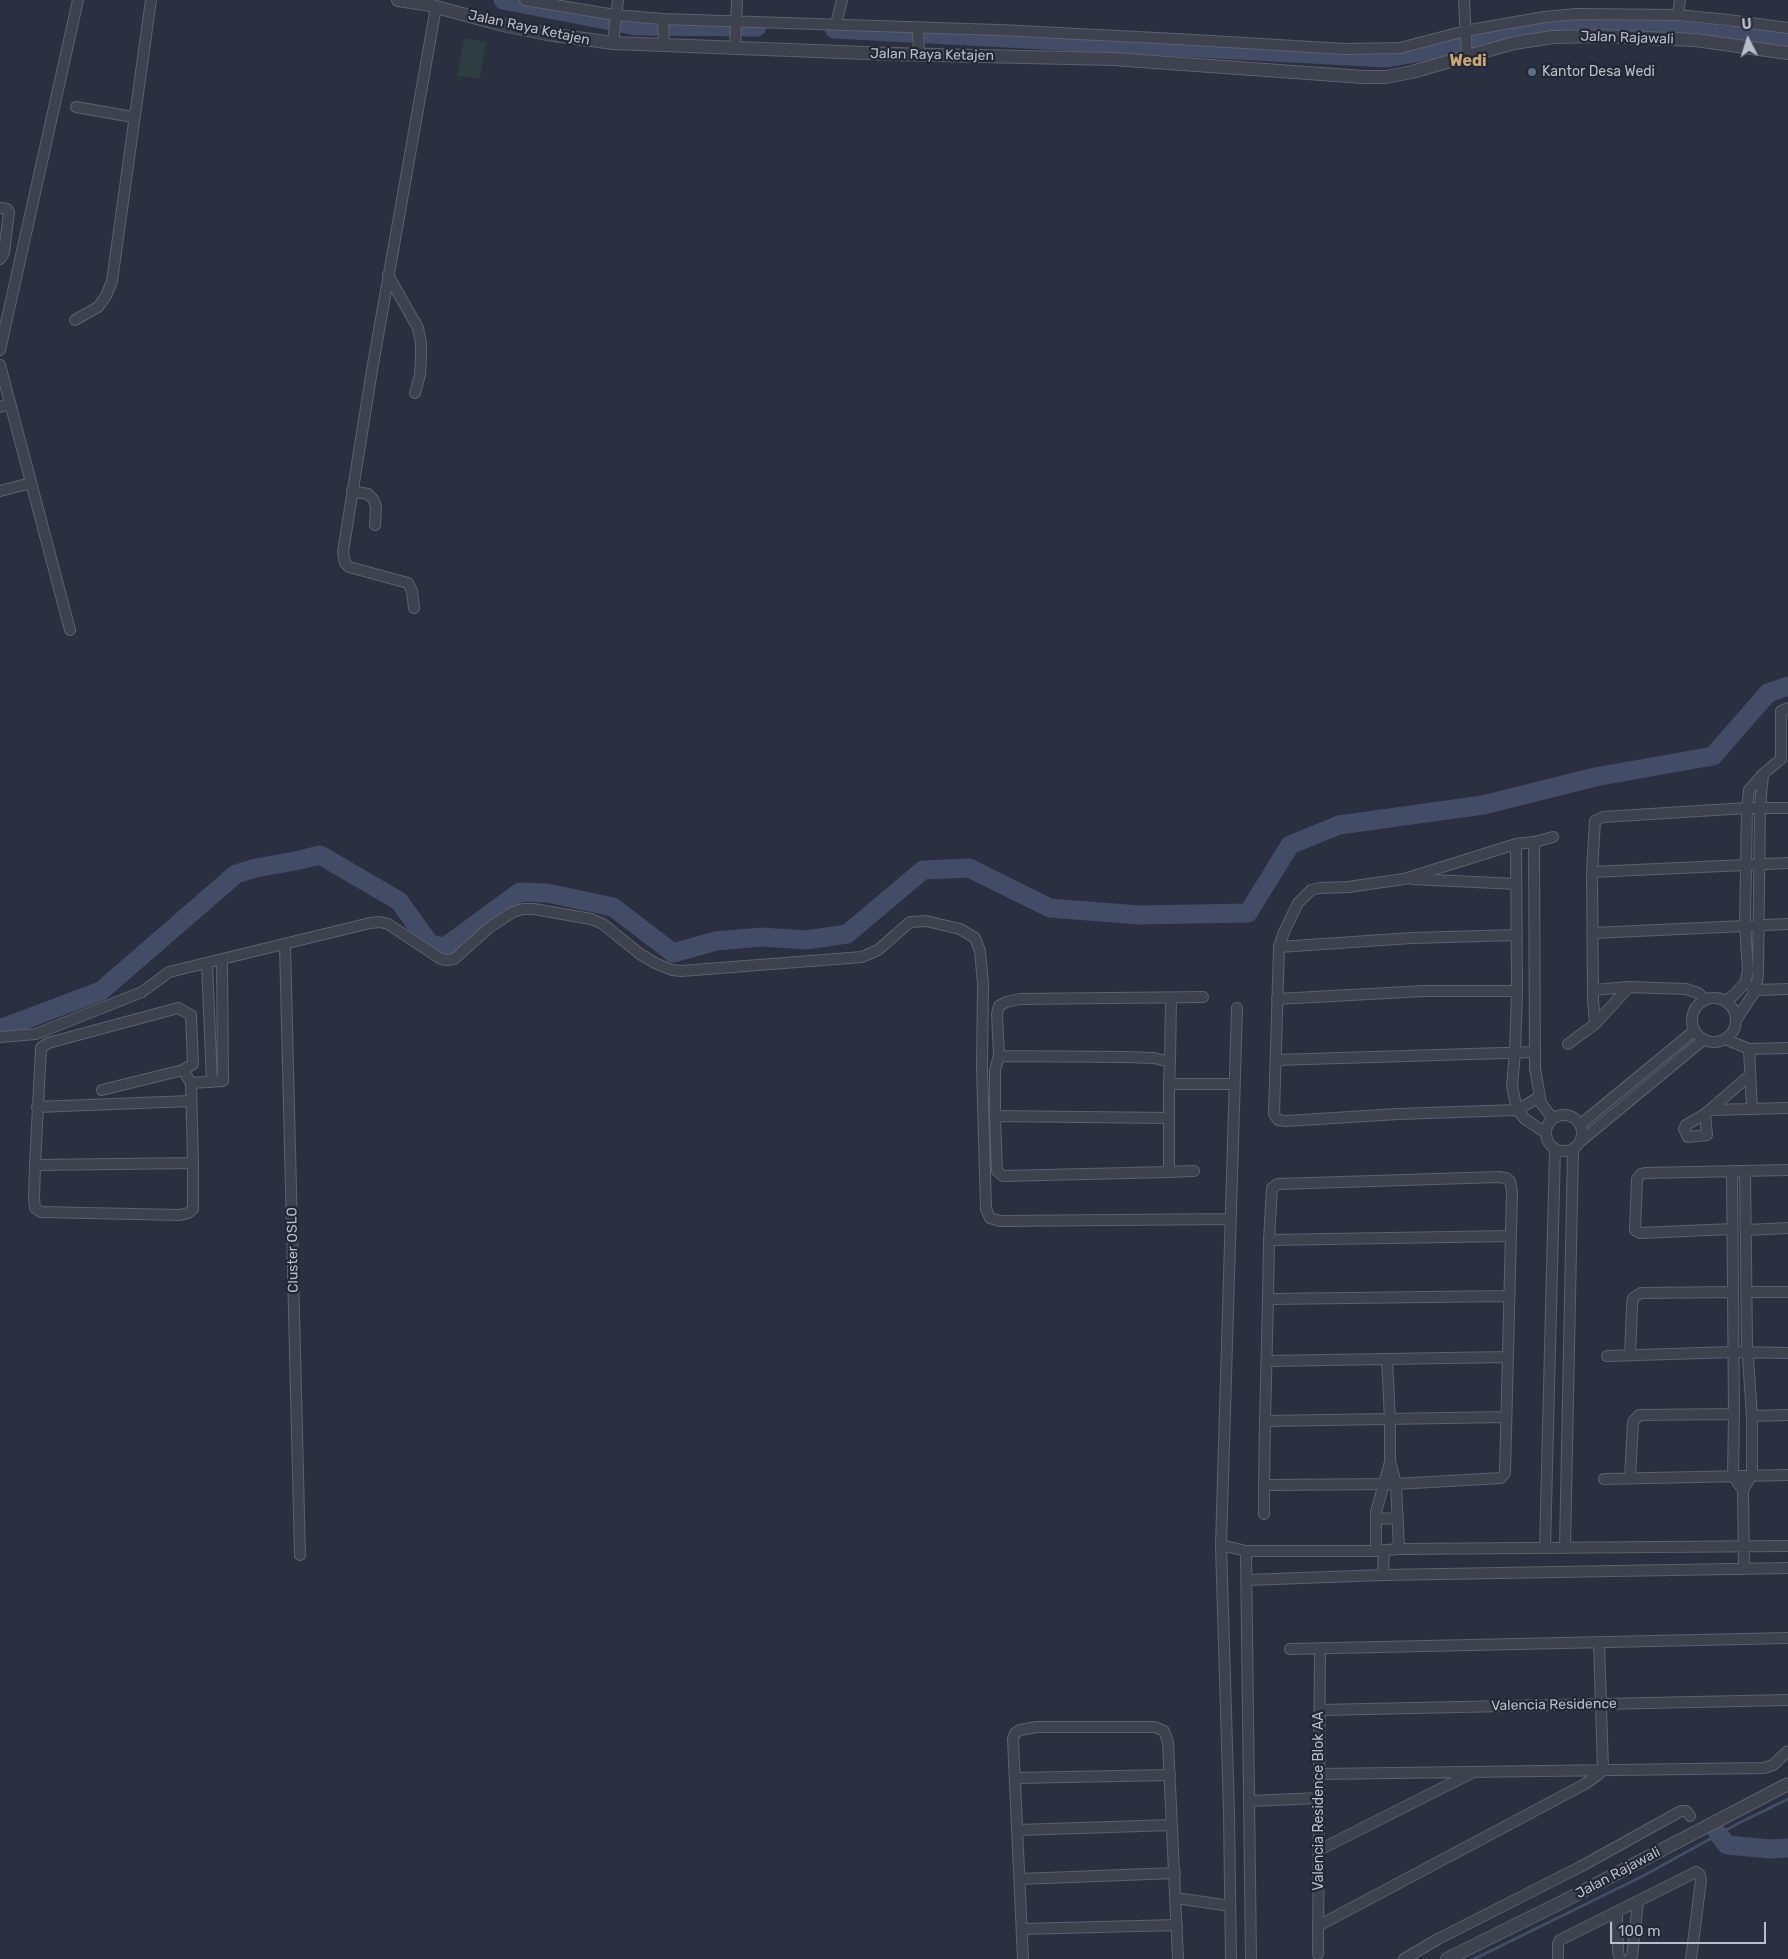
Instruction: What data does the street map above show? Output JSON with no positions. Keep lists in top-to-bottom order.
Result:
{
  "streets": {
    "street": [
      "Jalan Raya Ketajen",
      "Jalan Rajawali",
      "Cluster OSLO",
      "Valencia Residence",
      "Valencia Residence Blok AA"
    ]
  },
  "crossings": [
    ["Jalan Raya Ketajen", "Jalan Rajawali"],
    ["Valencia Residence", "Valencia Residence Blok AA"]
  ],
  "districts": ["Wedi"],
  "places": ["Kantor Desa Wedi"],
  "scale_bar": "100 m",
  "north": "top"
}
